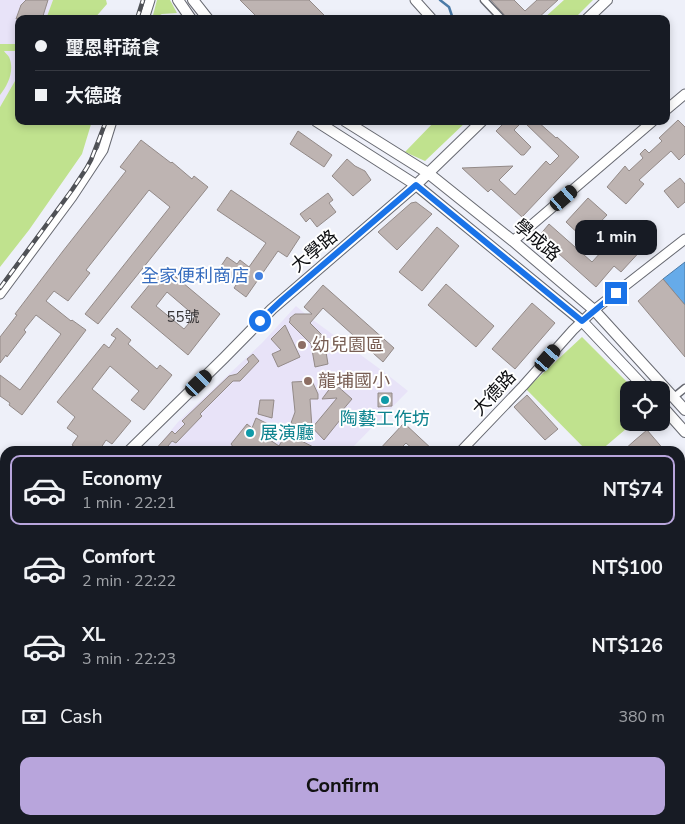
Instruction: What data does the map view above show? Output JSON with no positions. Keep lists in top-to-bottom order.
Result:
{
  "streets": {
    "street": ["學成路", "大學路", "大德路"]
  },
  "crossings": [
    ["學成路", "大學路"],
    ["學成路", "大德路"]
  ],
  "places": [
    "全家便利商店",
    "幼兒園區",
    "龍埔國小",
    "陶藝工作坊",
    "展演廳"
  ],
  "house_numbers": ["55號"],
  "page": {
    "banner": ["璽恩軒蔬食", "大德路"],
    "bubble": "1 min",
    "list": [
      {
        "name": "Economy",
        "note": "1 min · 22:21",
        "value": "NT$74"
      },
      {
        "name": "Comfort",
        "note": "2 min · 22:22",
        "value": "NT$100"
      },
      {
        "name": "XL",
        "note": "3 min · 22:23",
        "value": "NT$126"
      }
    ],
    "pay": ["Cash", "380 m"],
    "buttons": "Confirm"
  }
}
